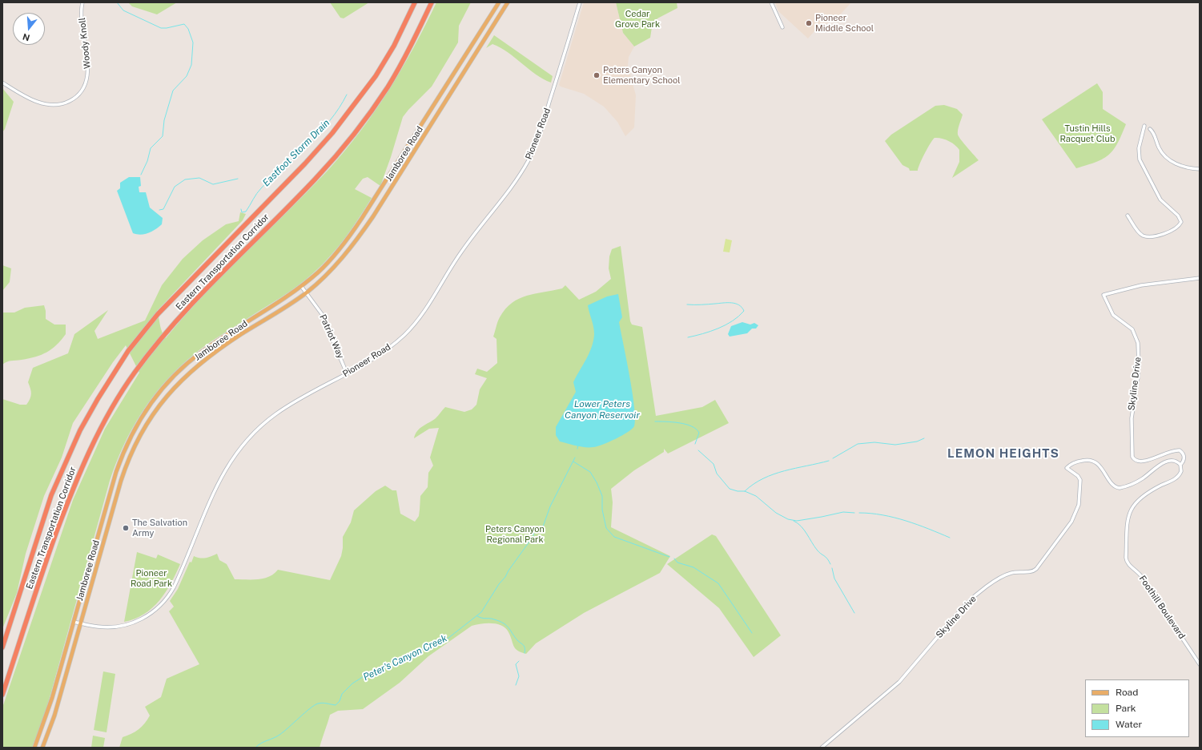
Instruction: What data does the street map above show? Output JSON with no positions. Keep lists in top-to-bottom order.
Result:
{
  "streets": {
    "highway": ["Eastern Transportation Corridor"],
    "main road": ["Jamboree Road"],
    "street": [
      "Woody Knoll",
      "Pioneer Road",
      "Patriot Way",
      "Skyline Drive",
      "Foothill Boulevard"
    ]
  },
  "crossings": [
    ["Pioneer Road", "Jamboree Road"],
    ["Pioneer Road", "Patriot Way"],
    ["Jamboree Road", "Patriot Way"],
    ["Skyline Drive", "Foothill Boulevard"]
  ],
  "districts": ["LEMON HEIGHTS"],
  "water": ["Eastfoot Storm Drain", "Lower Peters Canyon Reservoir", "Peter's Canyon Creek"],
  "parks": [
    "Cedar Grove Park",
    "Tustin Hills Racquet Club",
    "Peters Canyon Regional Park",
    "Pioneer Road Park"
  ],
  "places": ["Pioneer Middle School", "Peters Canyon Elementary School", "The Salvation Army"],
  "legend": ["Road", "Park", "Water"],
  "north": "bottom"
}
